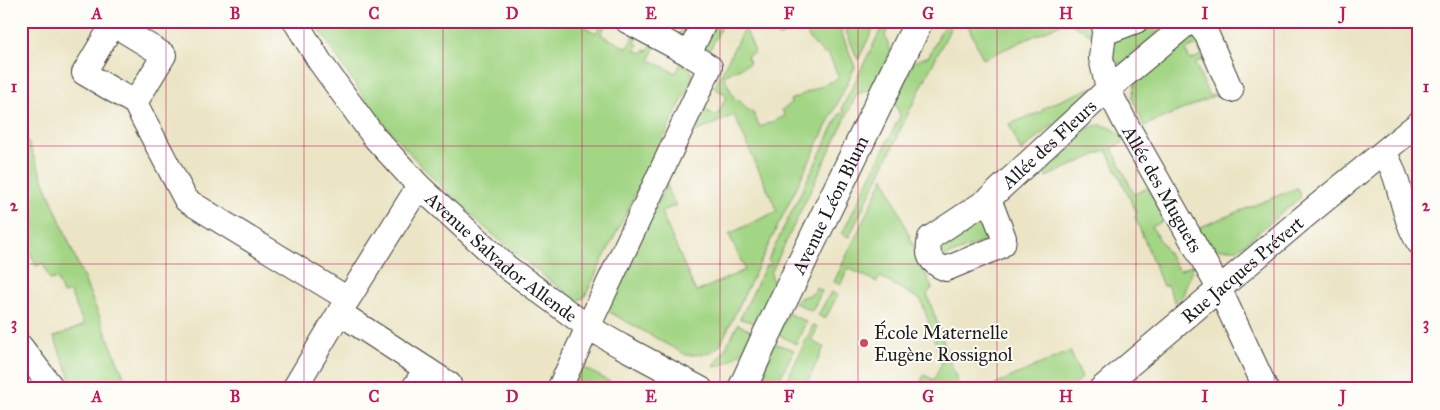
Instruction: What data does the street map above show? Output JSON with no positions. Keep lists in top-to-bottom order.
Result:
{
  "streets": {
    "street": [
      "Allée des Fleurs",
      "Allée des Muguets",
      "Avenue Léon Blum",
      "Avenue Salvador Allende",
      "Rue Jacques Prévert"
    ]
  },
  "crossings": [
    ["Allée des Fleurs", "Allée des Muguets"],
    ["Allée des Muguets", "Rue Jacques Prévert"]
  ],
  "places": ["École Maternelle Eugène Rossignol"],
  "grid": {
    "columns": [
      "A",
      "B",
      "C",
      "D",
      "E",
      "F",
      "G",
      "H",
      "I",
      "J"
    ],
    "rows": ["1", "2", "3"]
  }
}
